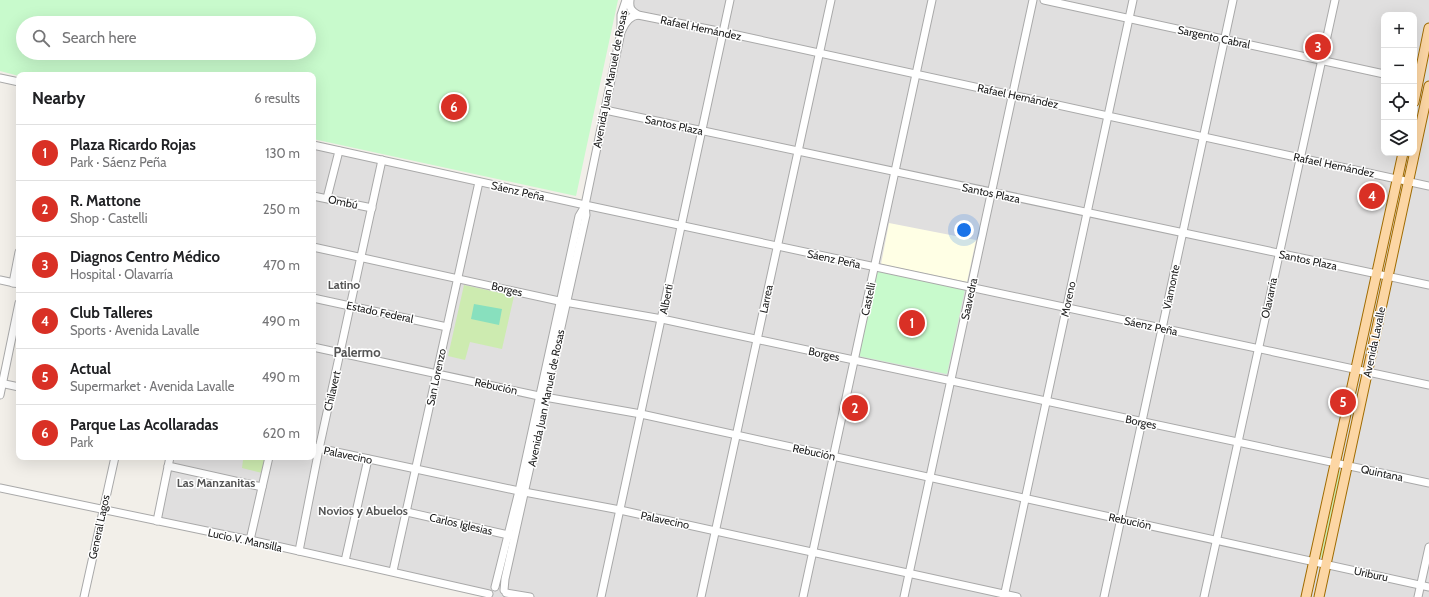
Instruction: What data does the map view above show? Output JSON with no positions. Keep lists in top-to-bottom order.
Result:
{
  "streets": {
    "main road": ["Avenida Lavalle"],
    "street": [
      "Rafael Hernández",
      "Sargento Cabral",
      "Avenida Juan Manuel de Rosas",
      "Santos Plaza",
      "Sáenz Peña",
      "Ombú",
      "Viamonte",
      "Borges",
      "Olavarría",
      "Alberti",
      "Larrea",
      "Castelli",
      "Saavedra",
      "Moreno",
      "Estado Federal",
      "San Lorenzo",
      "Rebución",
      "Chilavert",
      "Palavecino",
      "Quintana",
      "Carlos Iglesias",
      "General Lagos",
      "Lucio V. Mansilla",
      "Uriburu"
    ]
  },
  "crossings": [
    ["Rafael Hernández", "Viamonte"],
    ["Rafael Hernández", "Olavarría"],
    ["Rafael Hernández", "Alberti"],
    ["Rafael Hernández", "Larrea"],
    ["Rafael Hernández", "Castelli"],
    ["Rafael Hernández", "Saavedra"],
    ["Rafael Hernández", "Moreno"],
    ["Rafael Hernández", "Avenida Lavalle"],
    ["Sargento Cabral", "Viamonte"],
    ["Sargento Cabral", "Olavarría"],
    ["Sargento Cabral", "Moreno"],
    ["Avenida Juan Manuel de Rosas", "Santos Plaza"],
    ["Avenida Juan Manuel de Rosas", "Sáenz Peña"],
    ["Avenida Juan Manuel de Rosas", "Borges"],
    ["Avenida Juan Manuel de Rosas", "Rebución"],
    ["Avenida Juan Manuel de Rosas", "Palavecino"],
    ["Avenida Juan Manuel de Rosas", "Carlos Iglesias"],
    ["Santos Plaza", "Viamonte"],
    ["Santos Plaza", "Olavarría"],
    ["Santos Plaza", "Alberti"],
    ["Santos Plaza", "Larrea"],
    ["Santos Plaza", "Castelli"],
    ["Santos Plaza", "Saavedra"],
    ["Santos Plaza", "Moreno"],
    ["Santos Plaza", "Avenida Lavalle"],
    ["Sáenz Peña", "Viamonte"],
    ["Sáenz Peña", "Olavarría"],
    ["Sáenz Peña", "Alberti"],
    ["Sáenz Peña", "Larrea"],
    ["Sáenz Peña", "Castelli"],
    ["Sáenz Peña", "Saavedra"],
    ["Sáenz Peña", "Moreno"],
    ["Sáenz Peña", "Avenida Lavalle"],
    ["Sáenz Peña", "San Lorenzo"],
    ["Sáenz Peña", "Chilavert"],
    ["Ombú", "Chilavert"],
    ["Viamonte", "Borges"],
    ["Viamonte", "Rebución"],
    ["Borges", "Olavarría"],
    ["Borges", "Alberti"],
    ["Borges", "Larrea"],
    ["Borges", "Castelli"],
    ["Borges", "Saavedra"],
    ["Borges", "Moreno"],
    ["Borges", "Avenida Lavalle"],
    ["Borges", "San Lorenzo"],
    ["Borges", "Chilavert"],
    ["Borges", "Quintana"],
    ["Olavarría", "Rebución"],
    ["Alberti", "Rebución"],
    ["Alberti", "Palavecino"],
    ["Larrea", "Rebución"],
    ["Larrea", "Palavecino"],
    ["Castelli", "Rebución"],
    ["Castelli", "Palavecino"],
    ["Saavedra", "Rebución"],
    ["Saavedra", "Palavecino"],
    ["Moreno", "Rebución"],
    ["Moreno", "Palavecino"],
    ["Estado Federal", "San Lorenzo"],
    ["Estado Federal", "Chilavert"],
    ["Avenida Lavalle", "Rebución"],
    ["Avenida Lavalle", "Quintana"],
    ["Avenida Lavalle", "Uriburu"],
    ["San Lorenzo", "Rebución"],
    ["San Lorenzo", "Palavecino"],
    ["San Lorenzo", "Carlos Iglesias"],
    ["San Lorenzo", "Lucio V. Mansilla"],
    ["Rebución", "Chilavert"],
    ["Rebución", "Uriburu"],
    ["Chilavert", "Palavecino"],
    ["Chilavert", "Lucio V. Mansilla"],
    ["General Lagos", "Lucio V. Mansilla"]
  ],
  "districts": [
    "Latino",
    "Palermo",
    "Las Manzanitas",
    "Novios y Abuelos"
  ],
  "page": {
    "map_buttons": ["+", "−"],
    "search": "Search here",
    "pins": [
      "3",
      "6",
      "4",
      "1",
      "5",
      "2"
    ],
    "heading": ["Nearby", "6 results"],
    "list": [
      {
        "mark": "1",
        "name": "Plaza Ricardo Rojas",
        "note": "Park · Sáenz Peña",
        "value": "130 m"
      },
      {
        "mark": "2",
        "name": "R. Mattone",
        "note": "Shop · Castelli",
        "value": "250 m"
      },
      {
        "mark": "3",
        "name": "Diagnos Centro Médico",
        "note": "Hospital · Olavarría",
        "value": "470 m"
      },
      {
        "mark": "4",
        "name": "Club Talleres",
        "note": "Sports · Avenida Lavalle",
        "value": "490 m"
      },
      {
        "mark": "5",
        "name": "Actual",
        "note": "Supermarket · Avenida Lavalle",
        "value": "490 m"
      },
      {
        "mark": "6",
        "name": "Parque Las Acollaradas",
        "note": "Park",
        "value": "620 m"
      }
    ]
  }
}
